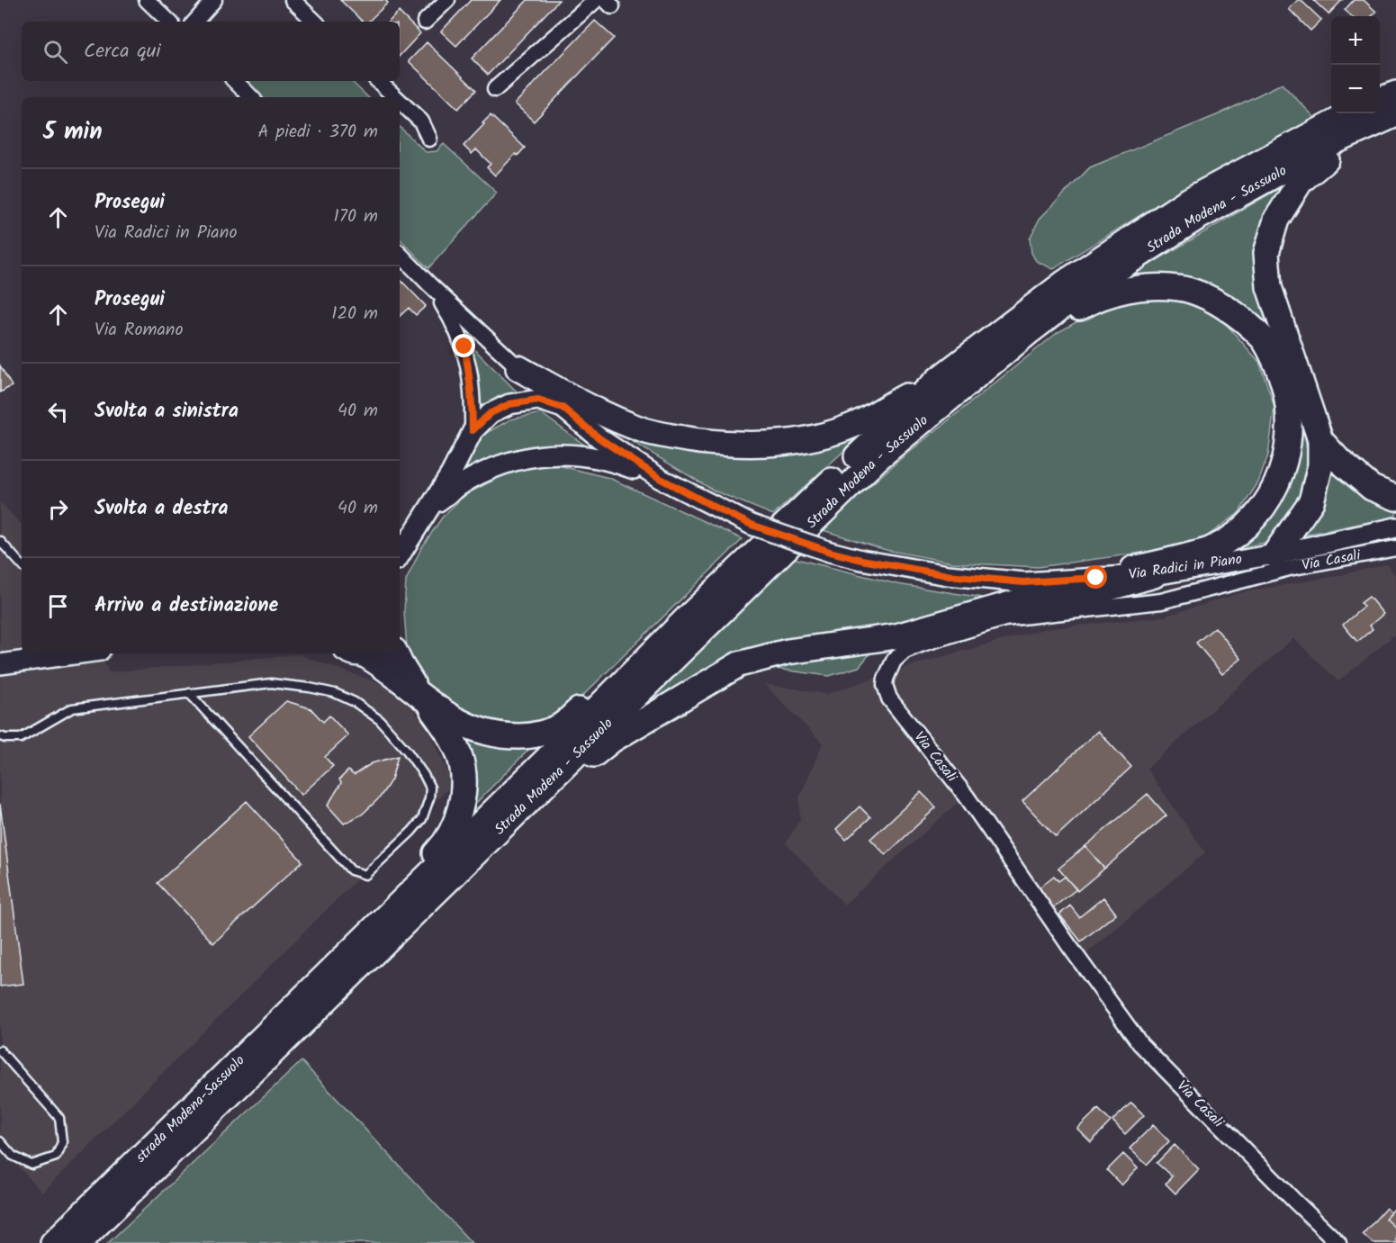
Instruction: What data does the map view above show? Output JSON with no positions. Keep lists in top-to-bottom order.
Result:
{
  "streets": {
    "highway": ["Strada Modena - Sassuolo", "strada Modena-Sassuolo"],
    "street": ["Via Casali", "Via Radici in Piano"]
  },
  "crossings": [
    ["Strada Modena - Sassuolo", "strada Modena-Sassuolo"]
  ],
  "page": {
    "map_buttons": ["+", "−"],
    "search": "Cerca qui",
    "heading": ["5 min", "A piedi · 370 m"],
    "list": [
      ["Prosegui", "Via Radici in Piano", "170 m"],
      ["Prosegui", "Via Romano", "120 m"],
      ["Svolta a sinistra", "40 m"],
      ["Svolta a destra", "40 m"],
      "Arrivo a destinazione"
    ]
  }
}
